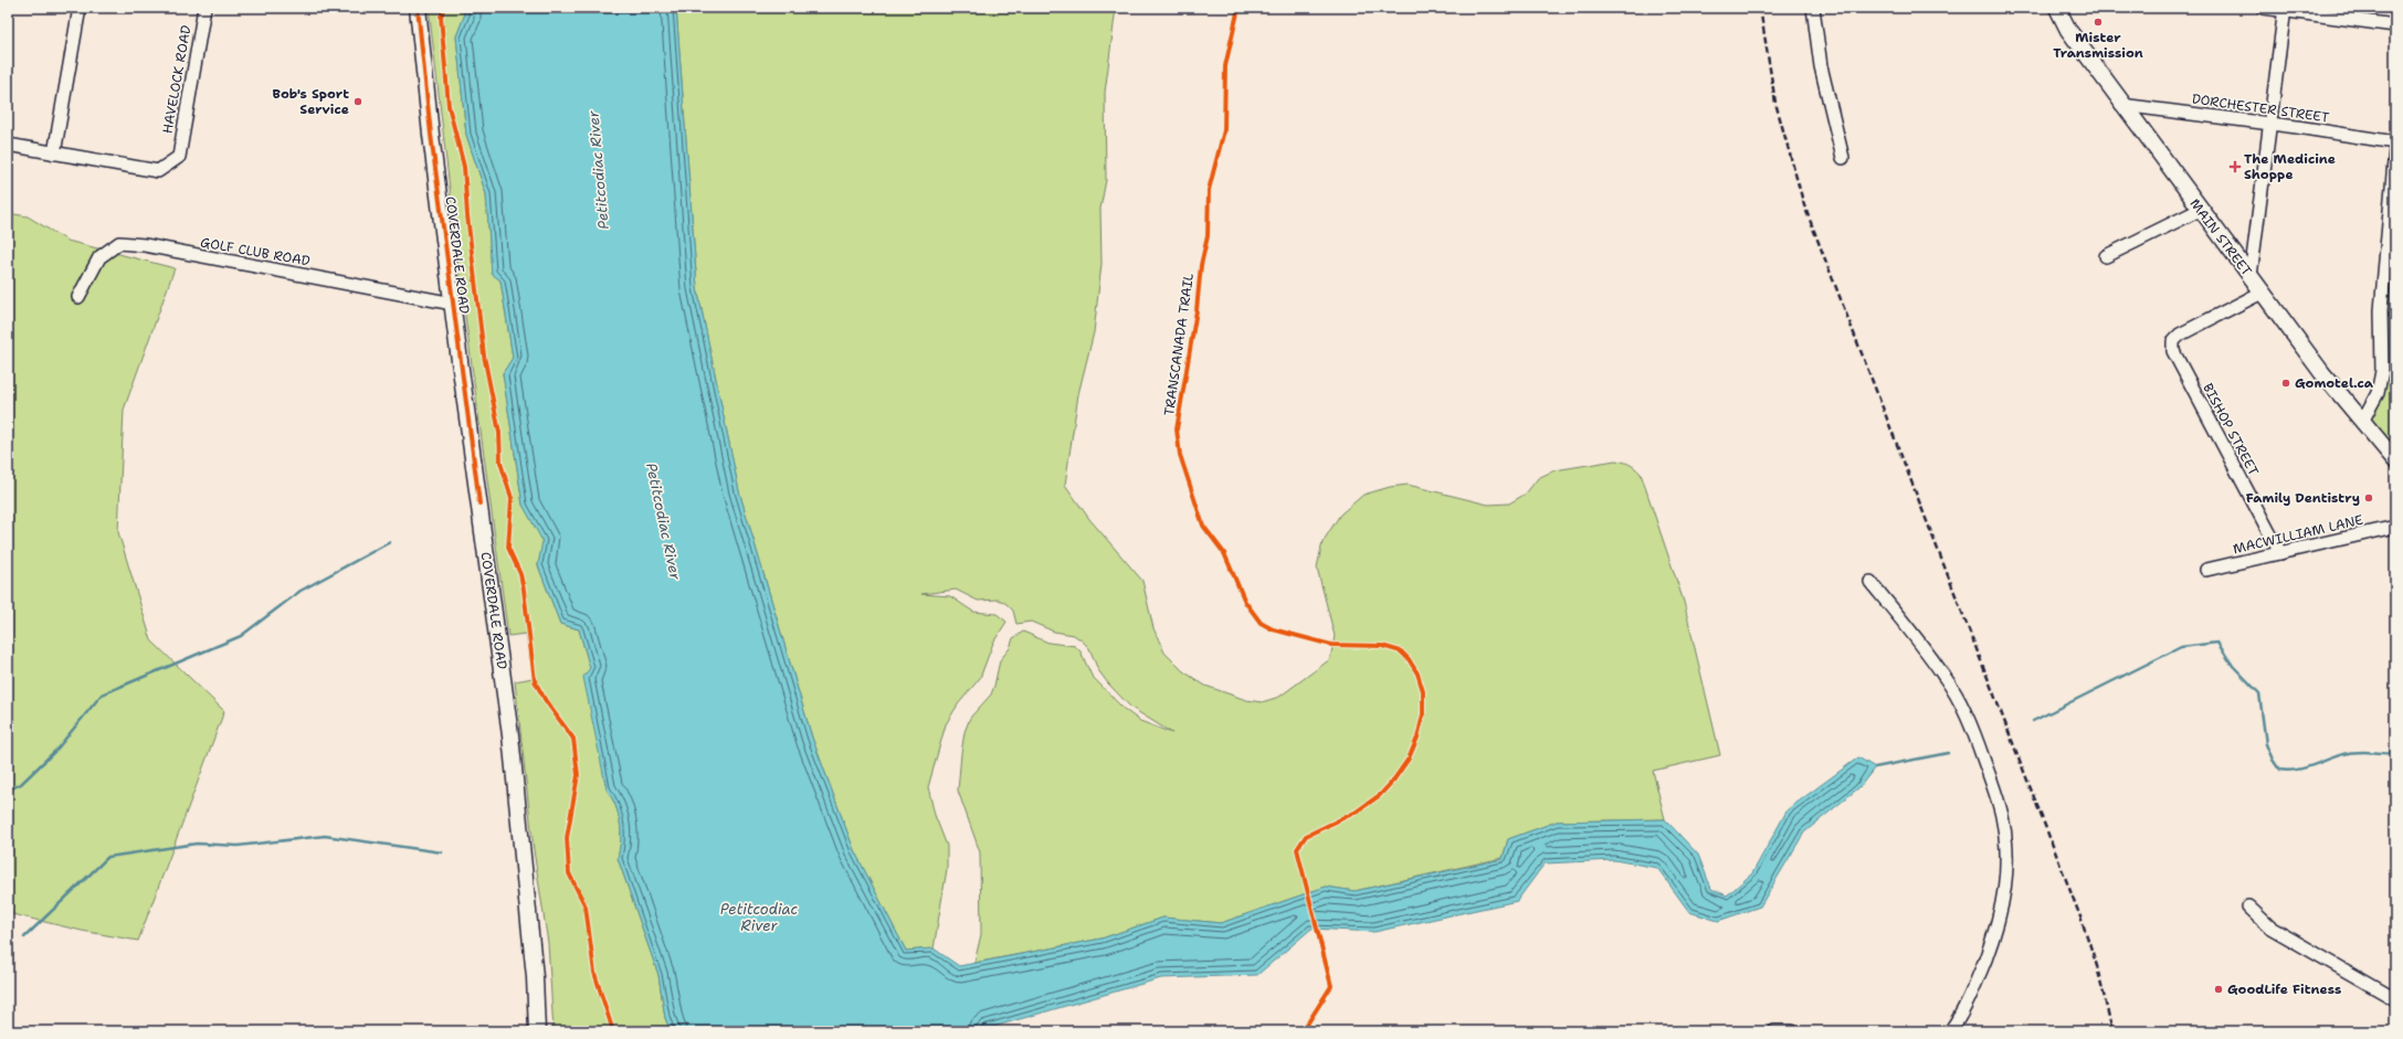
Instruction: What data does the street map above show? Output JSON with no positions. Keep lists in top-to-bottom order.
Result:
{
  "streets": {
    "main road": ["MAIN STREET", "COVERDALE ROAD"],
    "street": [
      "HAVELOCK ROAD",
      "DORCHESTER STREET",
      "GOLF CLUB ROAD",
      "BISHOP STREET",
      "MACWILLIAM LANE"
    ],
    "cycle path": ["TRANSCANADA TRAIL"]
  },
  "crossings": [
    ["DORCHESTER STREET", "MAIN STREET"],
    ["MAIN STREET", "BISHOP STREET"],
    ["GOLF CLUB ROAD", "COVERDALE ROAD"],
    ["BISHOP STREET", "MACWILLIAM LANE"]
  ],
  "water": ["Petitcodiac River"],
  "places": {
    "other": [
      "Mister Transmission",
      "Bob's Sport Service",
      "Gomotel.ca",
      "Family Dentistry",
      "GoodLife Fitness"
    ],
    "health": ["The Medicine Shoppe"]
  }
}
